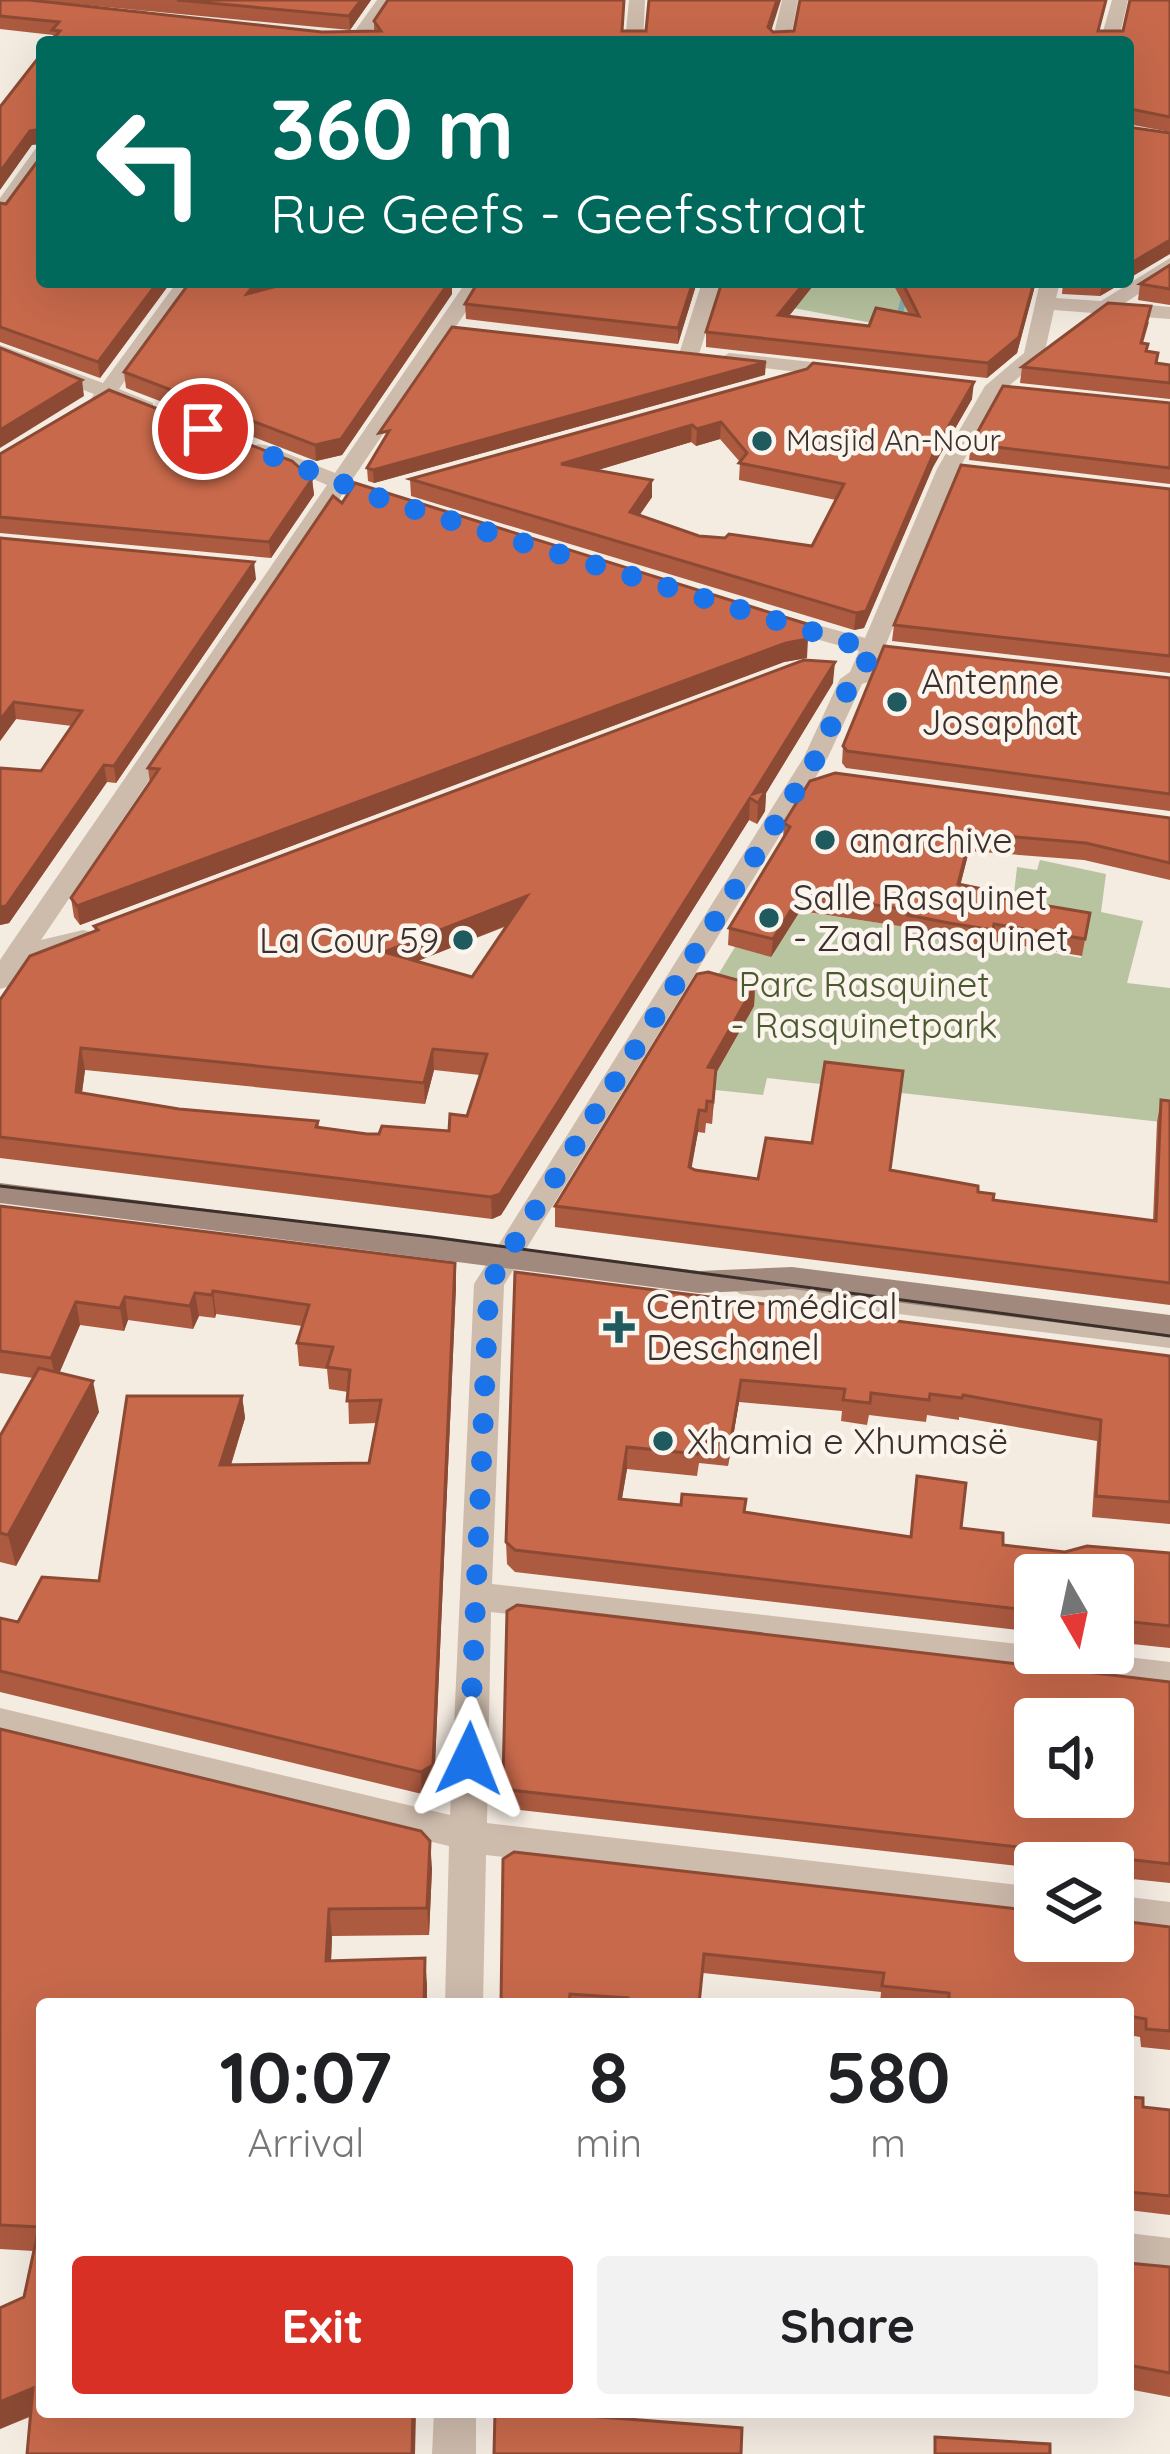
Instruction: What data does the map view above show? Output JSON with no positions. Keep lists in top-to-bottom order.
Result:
{
  "parks": ["Parc Rasquinet - Rasquinetpark"],
  "places": {
    "other": [
      "Masjid An-Nour",
      "Antenne Josaphat",
      "anarchive",
      "Salle Rasquinet - Zaal Rasquinet",
      "La Cour 59",
      "Xhamia e Xhumasë"
    ],
    "health": ["Centre médical Deschanel"]
  },
  "north": "bottom",
  "page": {
    "turn": ["360 m", "Rue Geefs - Geefsstraat"],
    "eta": [
      "10:07",
      "Arrival",
      "8",
      "min",
      "580",
      "m"
    ],
    "buttons": ["Exit", "Share"]
  }
}
